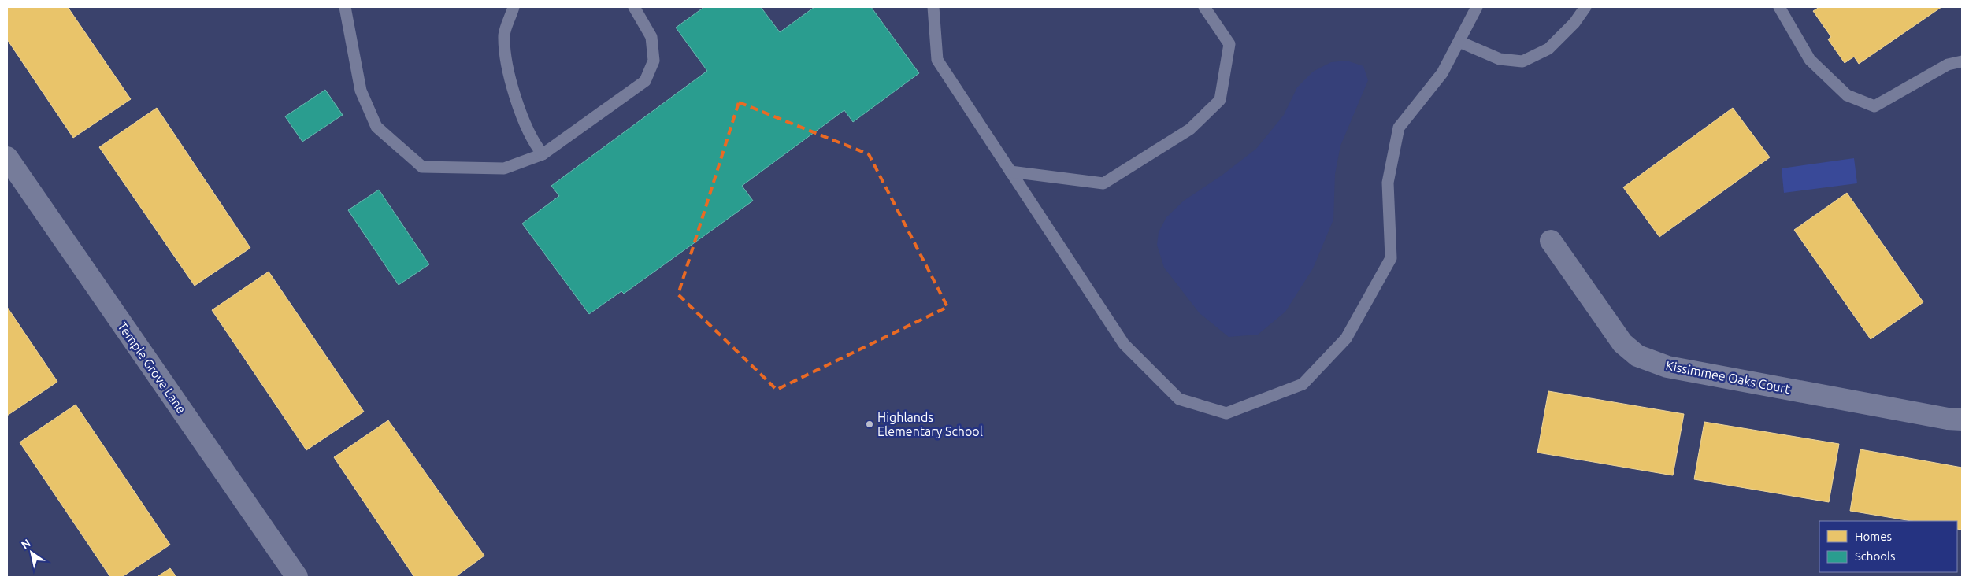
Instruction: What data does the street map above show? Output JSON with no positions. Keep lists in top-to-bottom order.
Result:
{
  "streets": {
    "street": ["Temple Grove Lane", "Kissimmee Oaks Court"]
  },
  "places": ["Highlands Elementary School"],
  "legend": ["Homes", "Schools"],
  "north": "top left"
}
